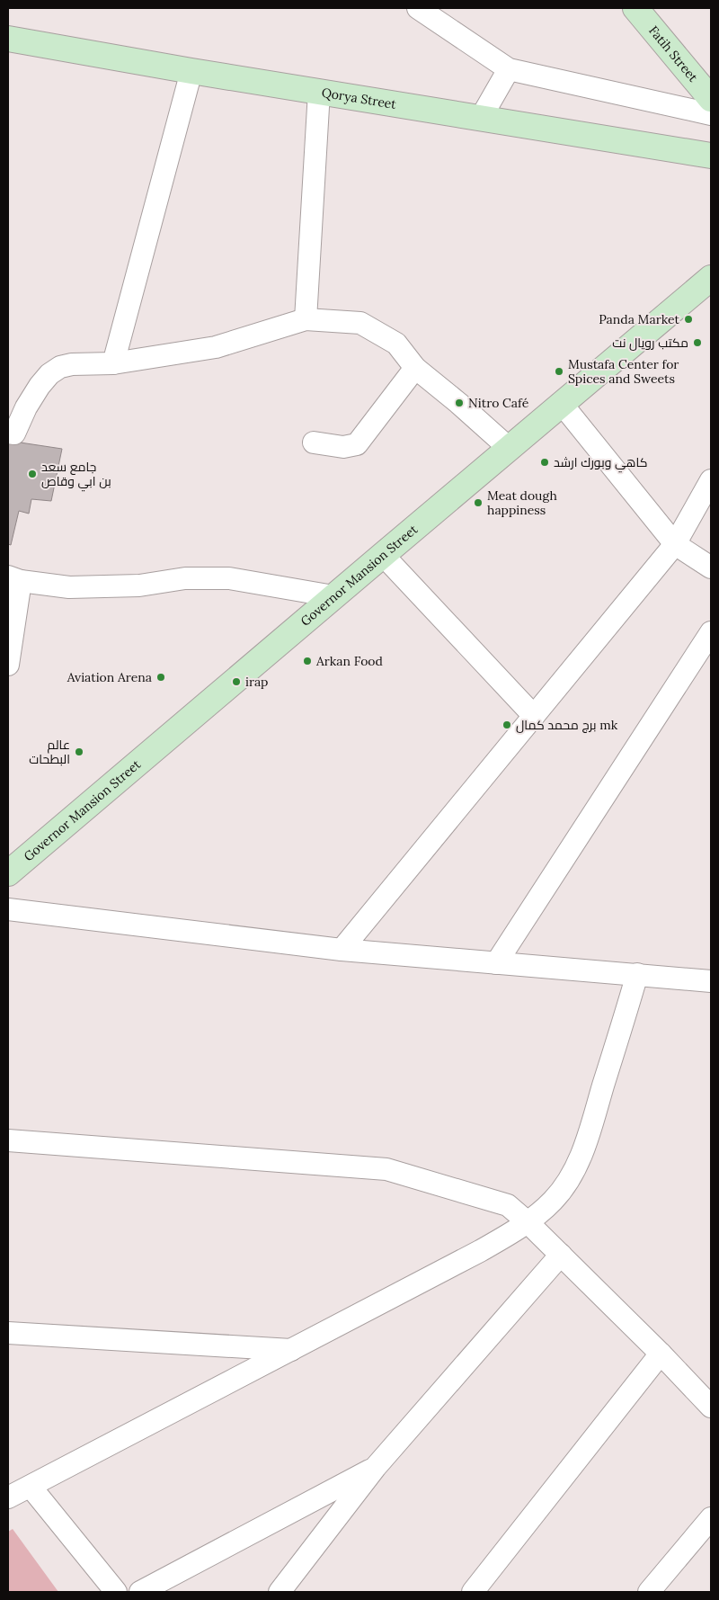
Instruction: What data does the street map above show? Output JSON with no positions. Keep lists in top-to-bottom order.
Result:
{
  "streets": {
    "main road": ["Fatih Street", "Qorya Street", "Governor Mansion Street"]
  },
  "places": [
    "Panda Market",
    "مكتب رويال نت",
    "Mustafa Center for Spices and Sweets",
    "Nitro Café",
    "كاهي وبورك ارشد",
    "جامع سعد بن ابي وقاص",
    "Meat dough happiness",
    "Arkan Food",
    "Aviation Arena",
    "irap",
    "برج محمد كمال mk",
    "عالم البطحات"
  ]
}
